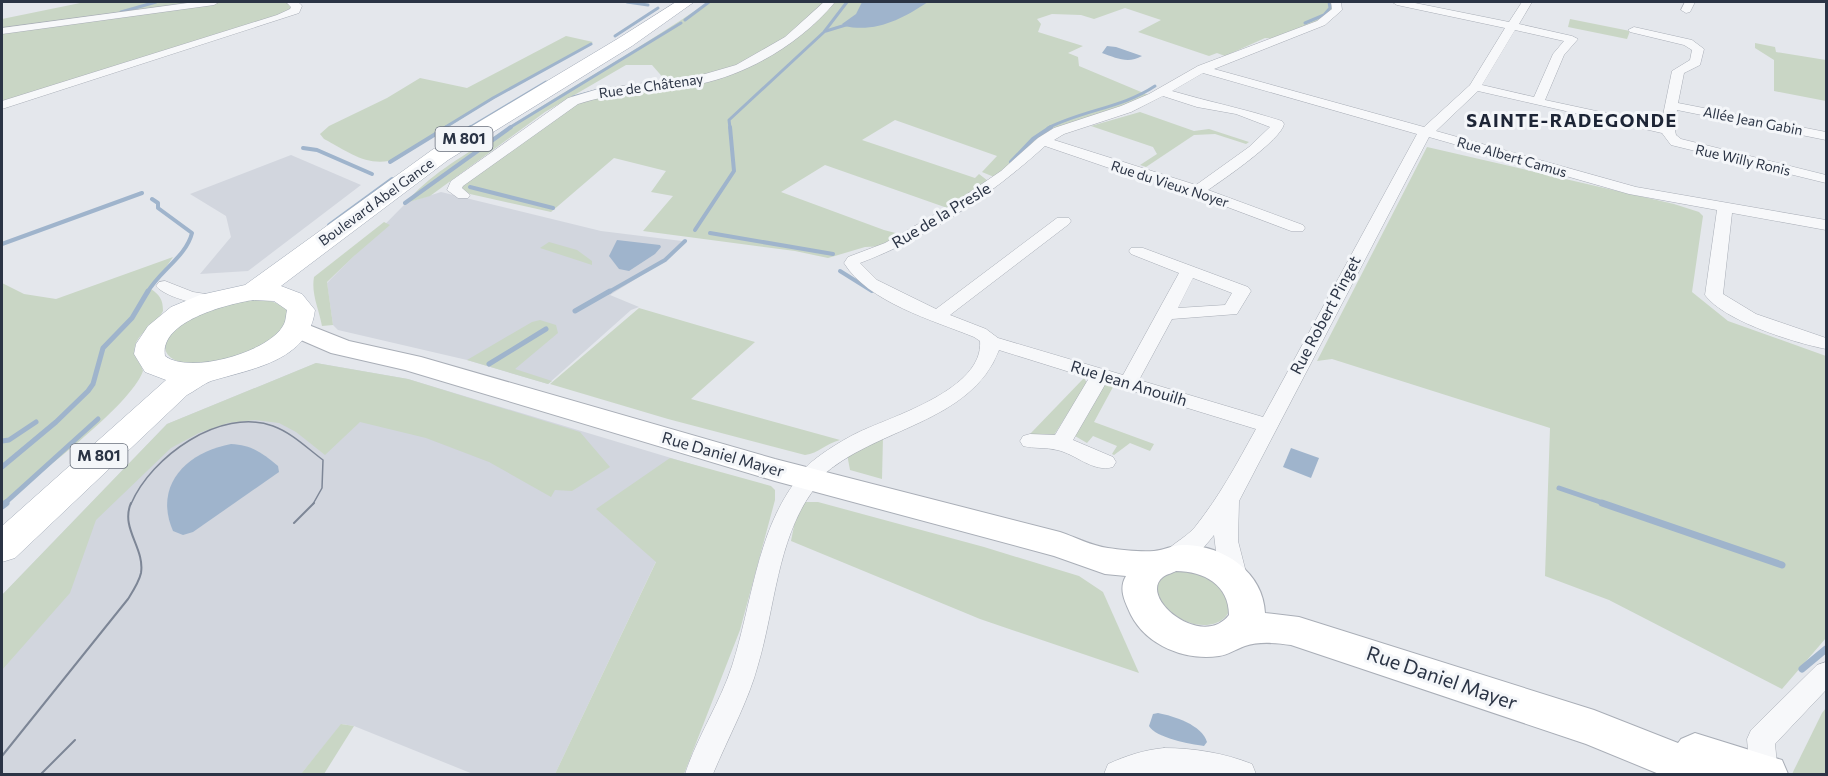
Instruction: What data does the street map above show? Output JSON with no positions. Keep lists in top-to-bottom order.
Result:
{
  "streets": {
    "main road": ["M 801", "Boulevard Abel Gance", "Rue Daniel Mayer"],
    "street": [
      "Rue de Châtenay",
      "Allée Jean Gabin",
      "Rue Albert Camus",
      "Rue Willy Ronis",
      "Rue du Vieux Noyer",
      "Rue de la Presle",
      "Rue Robert Pinget",
      "Rue Jean Anouilh"
    ]
  },
  "crossings": [
    ["M 801", "Boulevard Abel Gance"],
    ["M 801", "Rue Daniel Mayer"],
    ["Rue Albert Camus", "Rue de la Presle"],
    ["Rue Albert Camus", "Rue Robert Pinget"],
    ["Rue Willy Ronis", "Rue Robert Pinget"],
    ["Rue du Vieux Noyer", "Rue de la Presle"],
    ["Rue de la Presle", "Rue Jean Anouilh"],
    ["Rue Robert Pinget", "Rue Jean Anouilh"],
    ["Rue Robert Pinget", "Rue Daniel Mayer"]
  ],
  "districts": ["SAINTE-RADEGONDE"]
}
